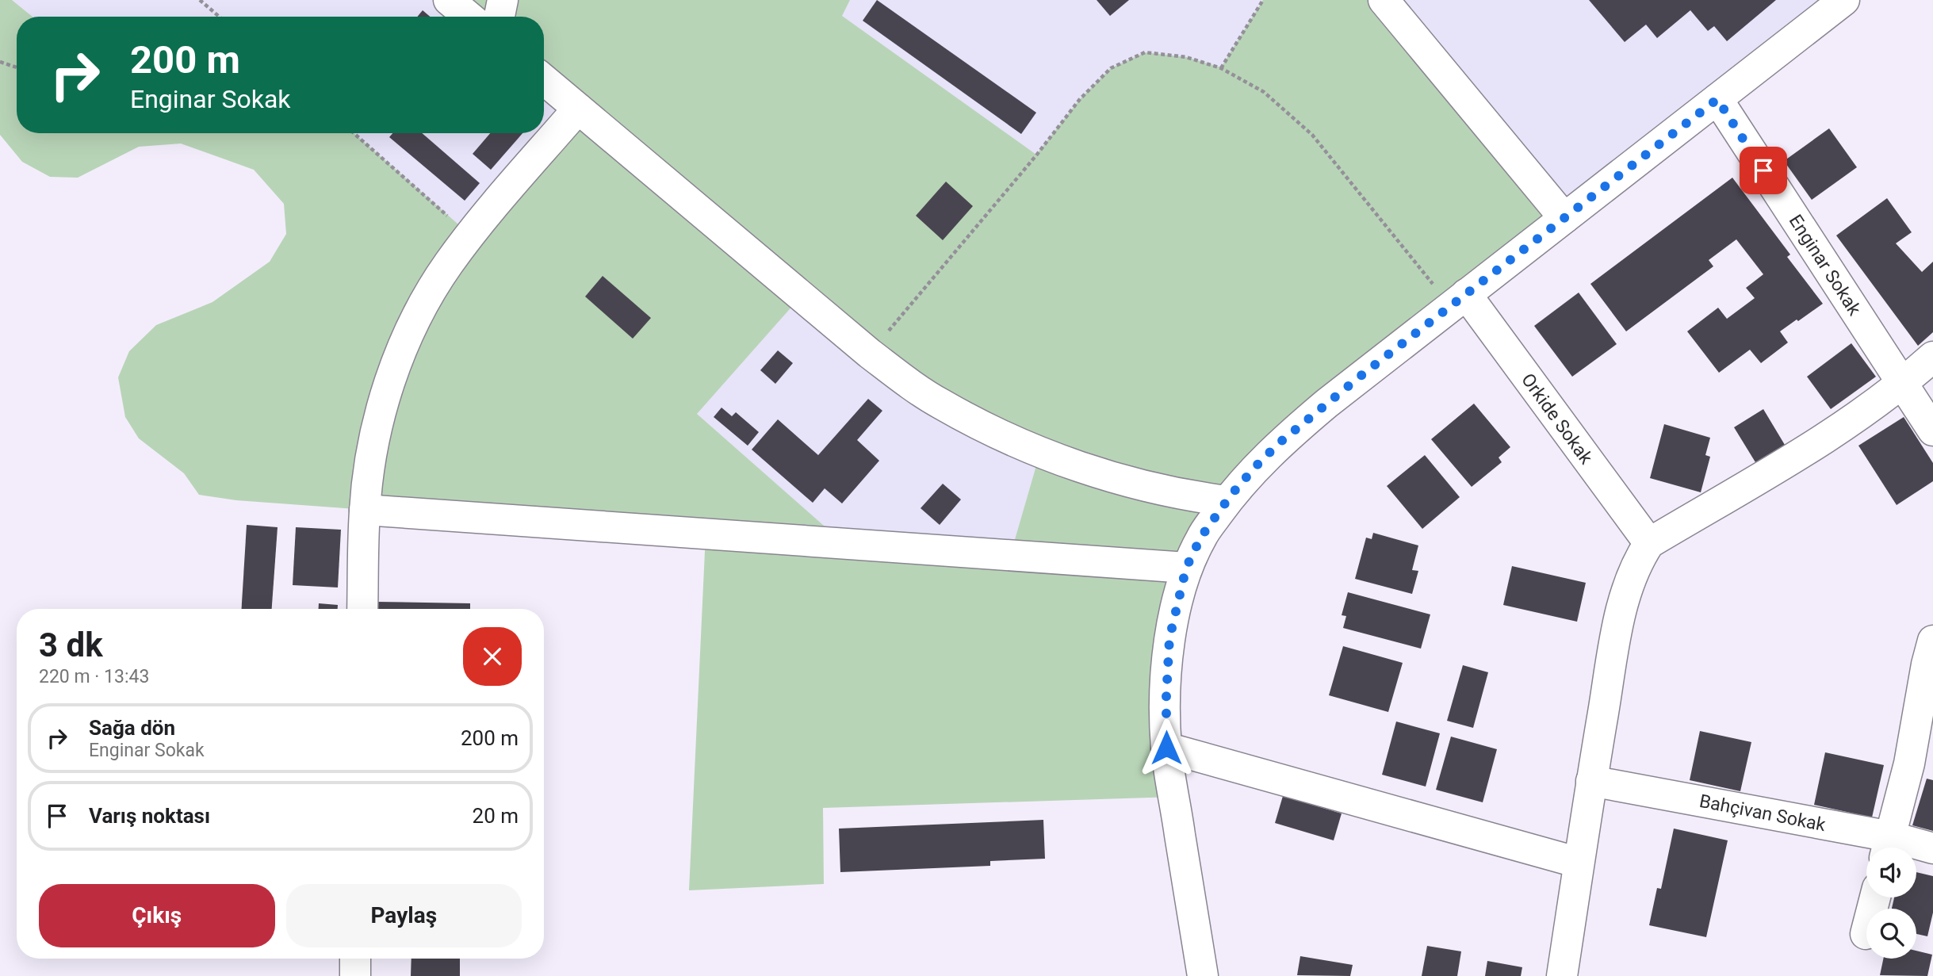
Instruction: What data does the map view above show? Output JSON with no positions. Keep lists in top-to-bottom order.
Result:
{
  "streets": {
    "street": ["Enginar Sokak", "Orkide Sokak", "Bahçivan Sokak"]
  },
  "page": {
    "turn": ["200 m", "Enginar Sokak"],
    "heading": ["3 dk", "220 m · 13:43"],
    "list": [
      {
        "name": "Sağa dön",
        "note": "Enginar Sokak",
        "value": "200 m"
      },
      {
        "name": "Varış noktası",
        "value": "20 m"
      }
    ],
    "buttons": ["Çıkış", "Paylaş"]
  }
}
